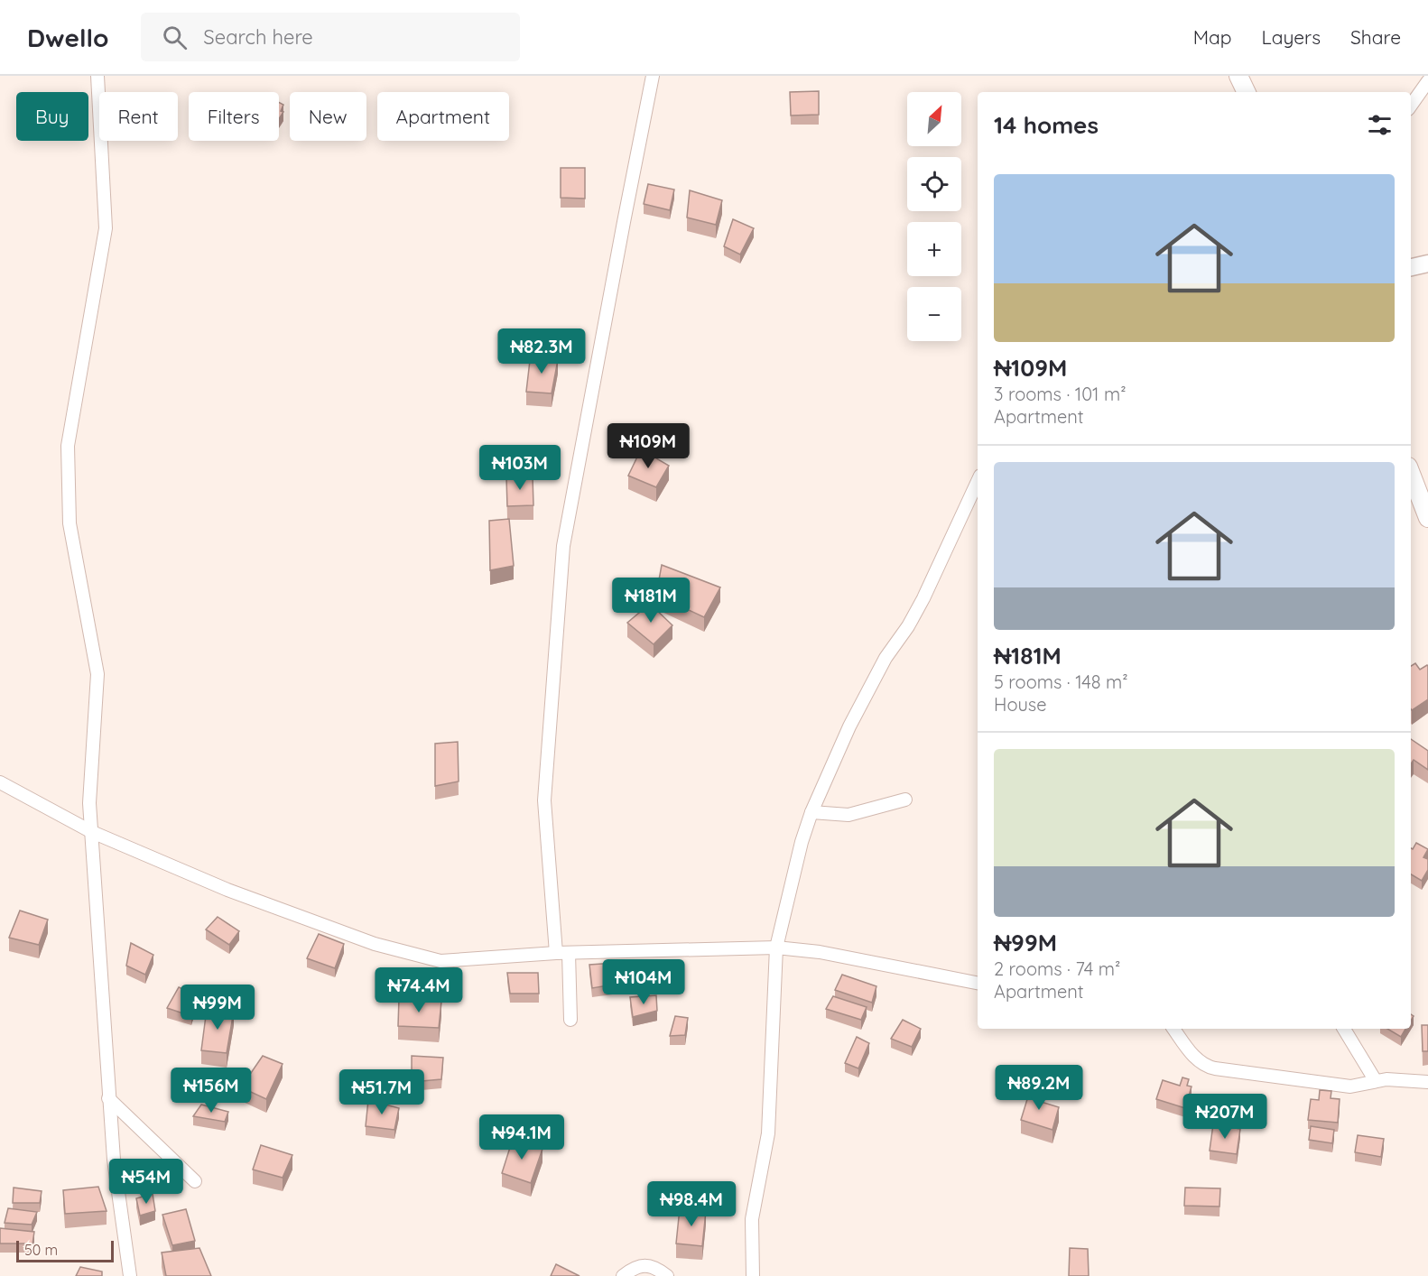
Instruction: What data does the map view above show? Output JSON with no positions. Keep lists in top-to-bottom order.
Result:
{
  "scale_bar": "50 m",
  "north": "top right",
  "page": {
    "header": "Dwello",
    "search": "Search here",
    "nav": ["Map", "Layers", "Share"],
    "map_buttons": ["+", "−"],
    "chip": [
      "Buy",
      "Rent",
      "Filters",
      "New",
      "Apartment"
    ],
    "heading": "14 homes",
    "list": [
      {
        "name": "₦109M",
        "note": "3 rooms · 101 m² · Apartment"
      },
      {
        "name": "₦181M",
        "note": "5 rooms · 148 m² · House"
      },
      {
        "name": "₦99M",
        "note": "2 rooms · 74 m² · Apartment"
      }
    ],
    "price": [
      "₦82.3M",
      "₦109M",
      "₦103M",
      "₦181M",
      "₦104M",
      "₦74.4M",
      "₦99M",
      "₦89.2M",
      "₦156M",
      "₦51.7M",
      "₦207M",
      "₦94.1M",
      "₦54M",
      "₦98.4M"
    ],
    "scale": "50 m"
  }
}
